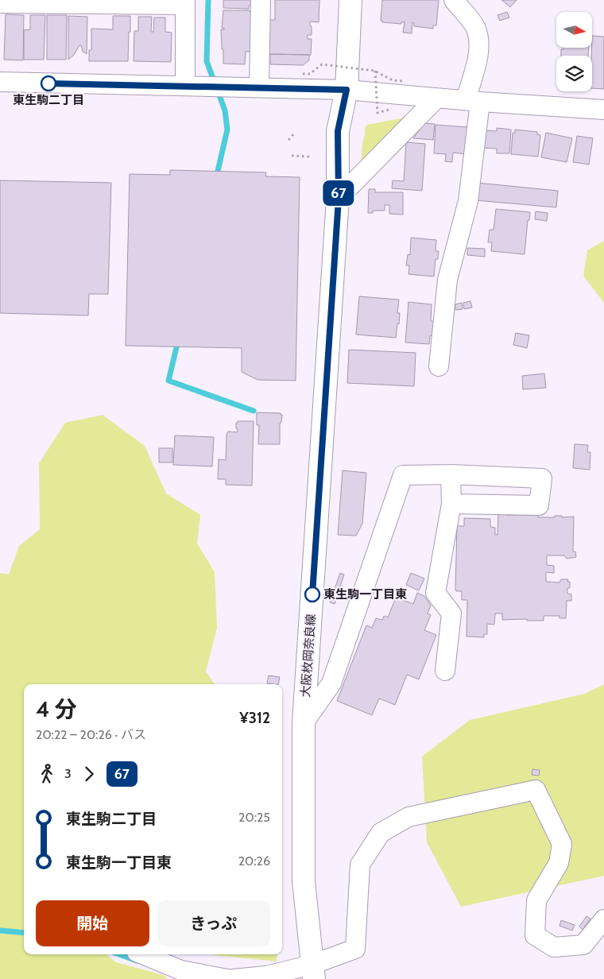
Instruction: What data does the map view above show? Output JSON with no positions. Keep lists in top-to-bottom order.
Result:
{
  "streets": {
    "main road": ["大阪枚岡奈良線"]
  },
  "places": ["東生駒二丁目", "東生駒一丁目東"],
  "lines": ["bus line 67"],
  "north": "right",
  "page": {
    "on_map": "67",
    "heading": ["4 分", "20:22 – 20:26 · バス", "¥312"],
    "legs": ["3", "67"],
    "list": [
      {
        "name": "東生駒二丁目",
        "value": "20:25"
      },
      {
        "name": "東生駒一丁目東",
        "value": "20:26"
      }
    ],
    "buttons": ["開始", "きっぷ"]
  }
}
